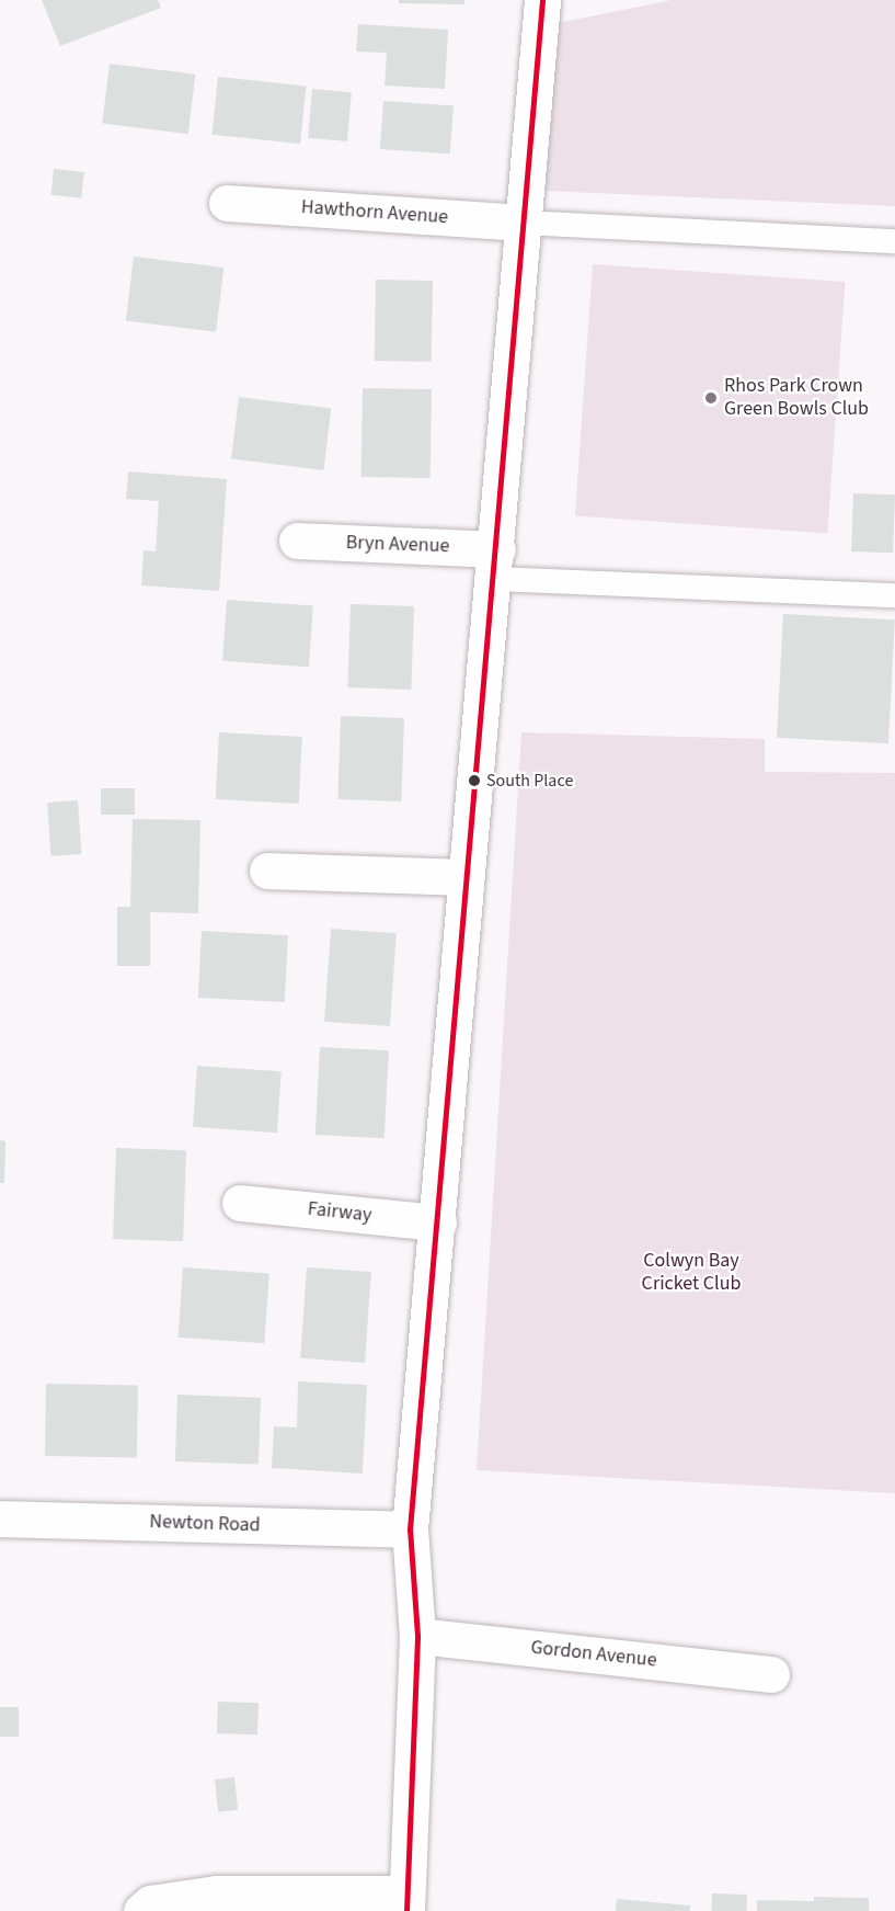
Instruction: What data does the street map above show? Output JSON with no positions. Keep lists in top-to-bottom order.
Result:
{
  "streets": {
    "street": [
      "Hawthorn Avenue",
      "Bryn Avenue",
      "Fairway",
      "Newton Road",
      "Gordon Avenue"
    ]
  },
  "parks": ["Colwyn Bay Cricket Club"],
  "places": ["Rhos Park Crown Green Bowls Club", "South Place"]
}
